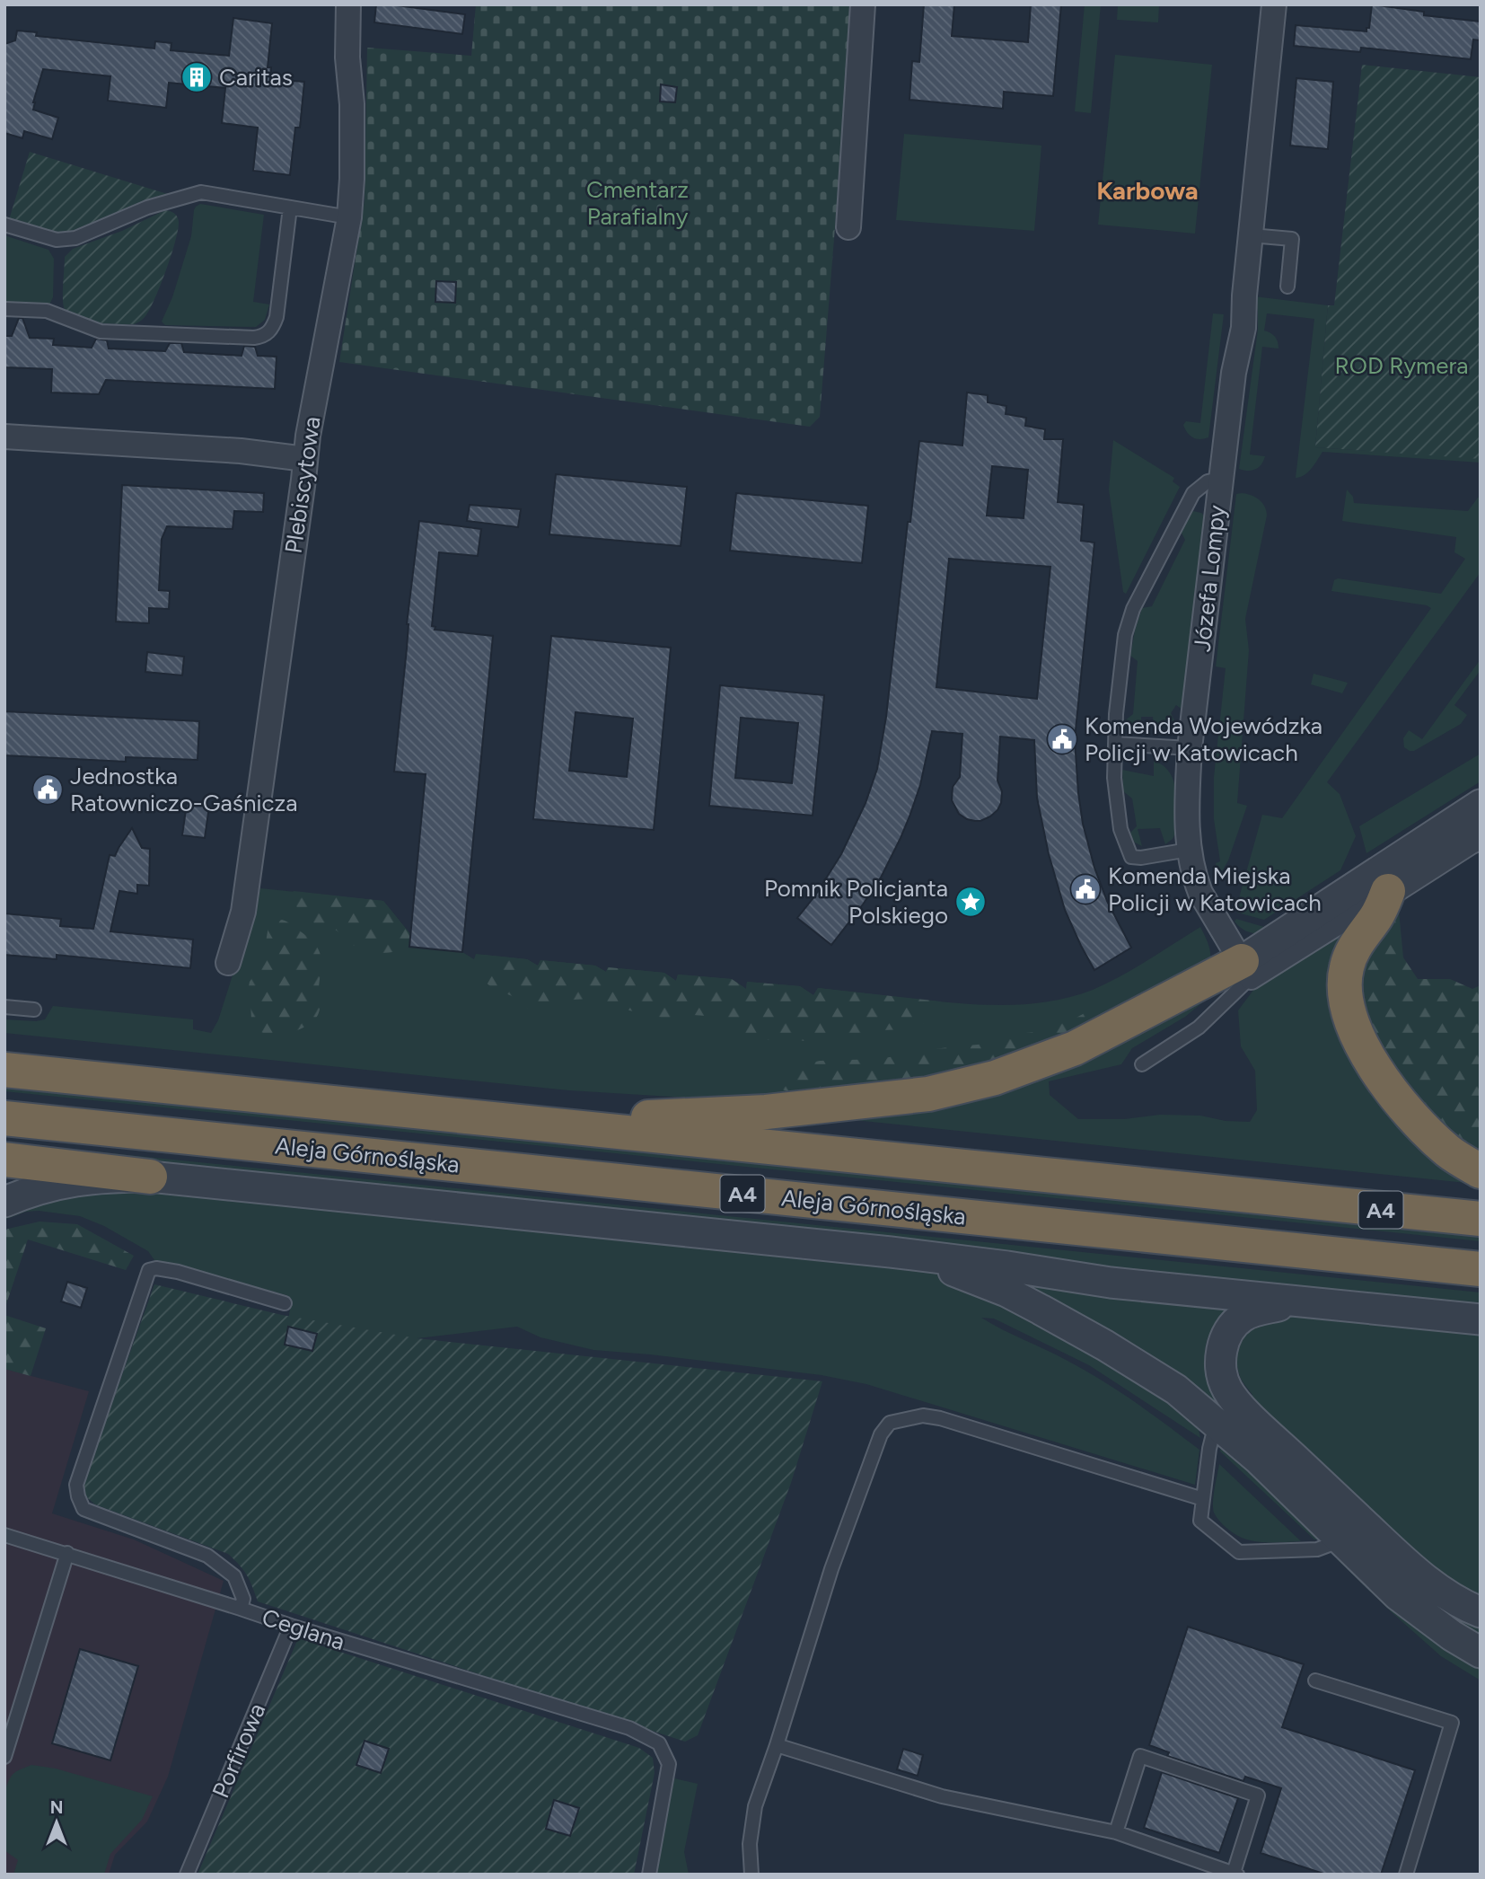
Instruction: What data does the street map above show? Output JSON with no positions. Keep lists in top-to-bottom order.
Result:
{
  "streets": {
    "highway": ["Aleja Górnośląska", "A4"],
    "street": ["Plebiscytowa", "Józefa Lompy"],
    "lane": ["Ceglana", "Porfirowa"]
  },
  "crossings": [
    ["Ceglana", "Porfirowa"]
  ],
  "districts": ["Karbowa"],
  "parks": ["Cmentarz Parafialny", "ROD Rymera"],
  "places": {
    "building": ["Caritas"],
    "public building": ["Komenda Wojewódzka Policji w Katowicach", "Jednostka Ratowniczo-Gaśnicza", "Komenda Miejska Policji w Katowicach"],
    "place": ["Pomnik Policjanta Polskiego"]
  },
  "north": "top"
}
